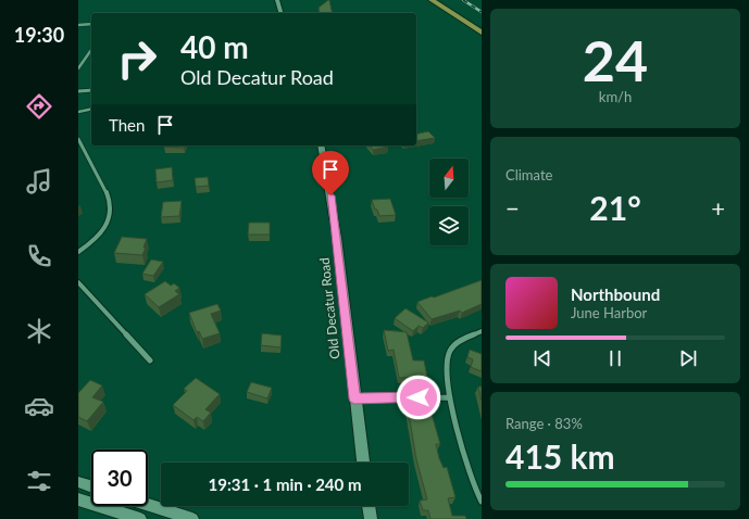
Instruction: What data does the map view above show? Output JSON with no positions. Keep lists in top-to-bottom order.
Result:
{
  "streets": {
    "street": ["Old Decatur Road"]
  },
  "north": "top",
  "page": {
    "tabs": "19:30",
    "tile": [
      ["24", "km/h"],
      "Climate",
      ["Range · 83%", "415 km"]
    ],
    "turn": ["40 m", "Old Decatur Road"],
    "then": "Then",
    "heat": ["−", "21°", "+"],
    "song": ["Northbound", "June Harbor"],
    "limit": "30",
    "trip": "19:31 · 1 min · 240 m"
  }
}
